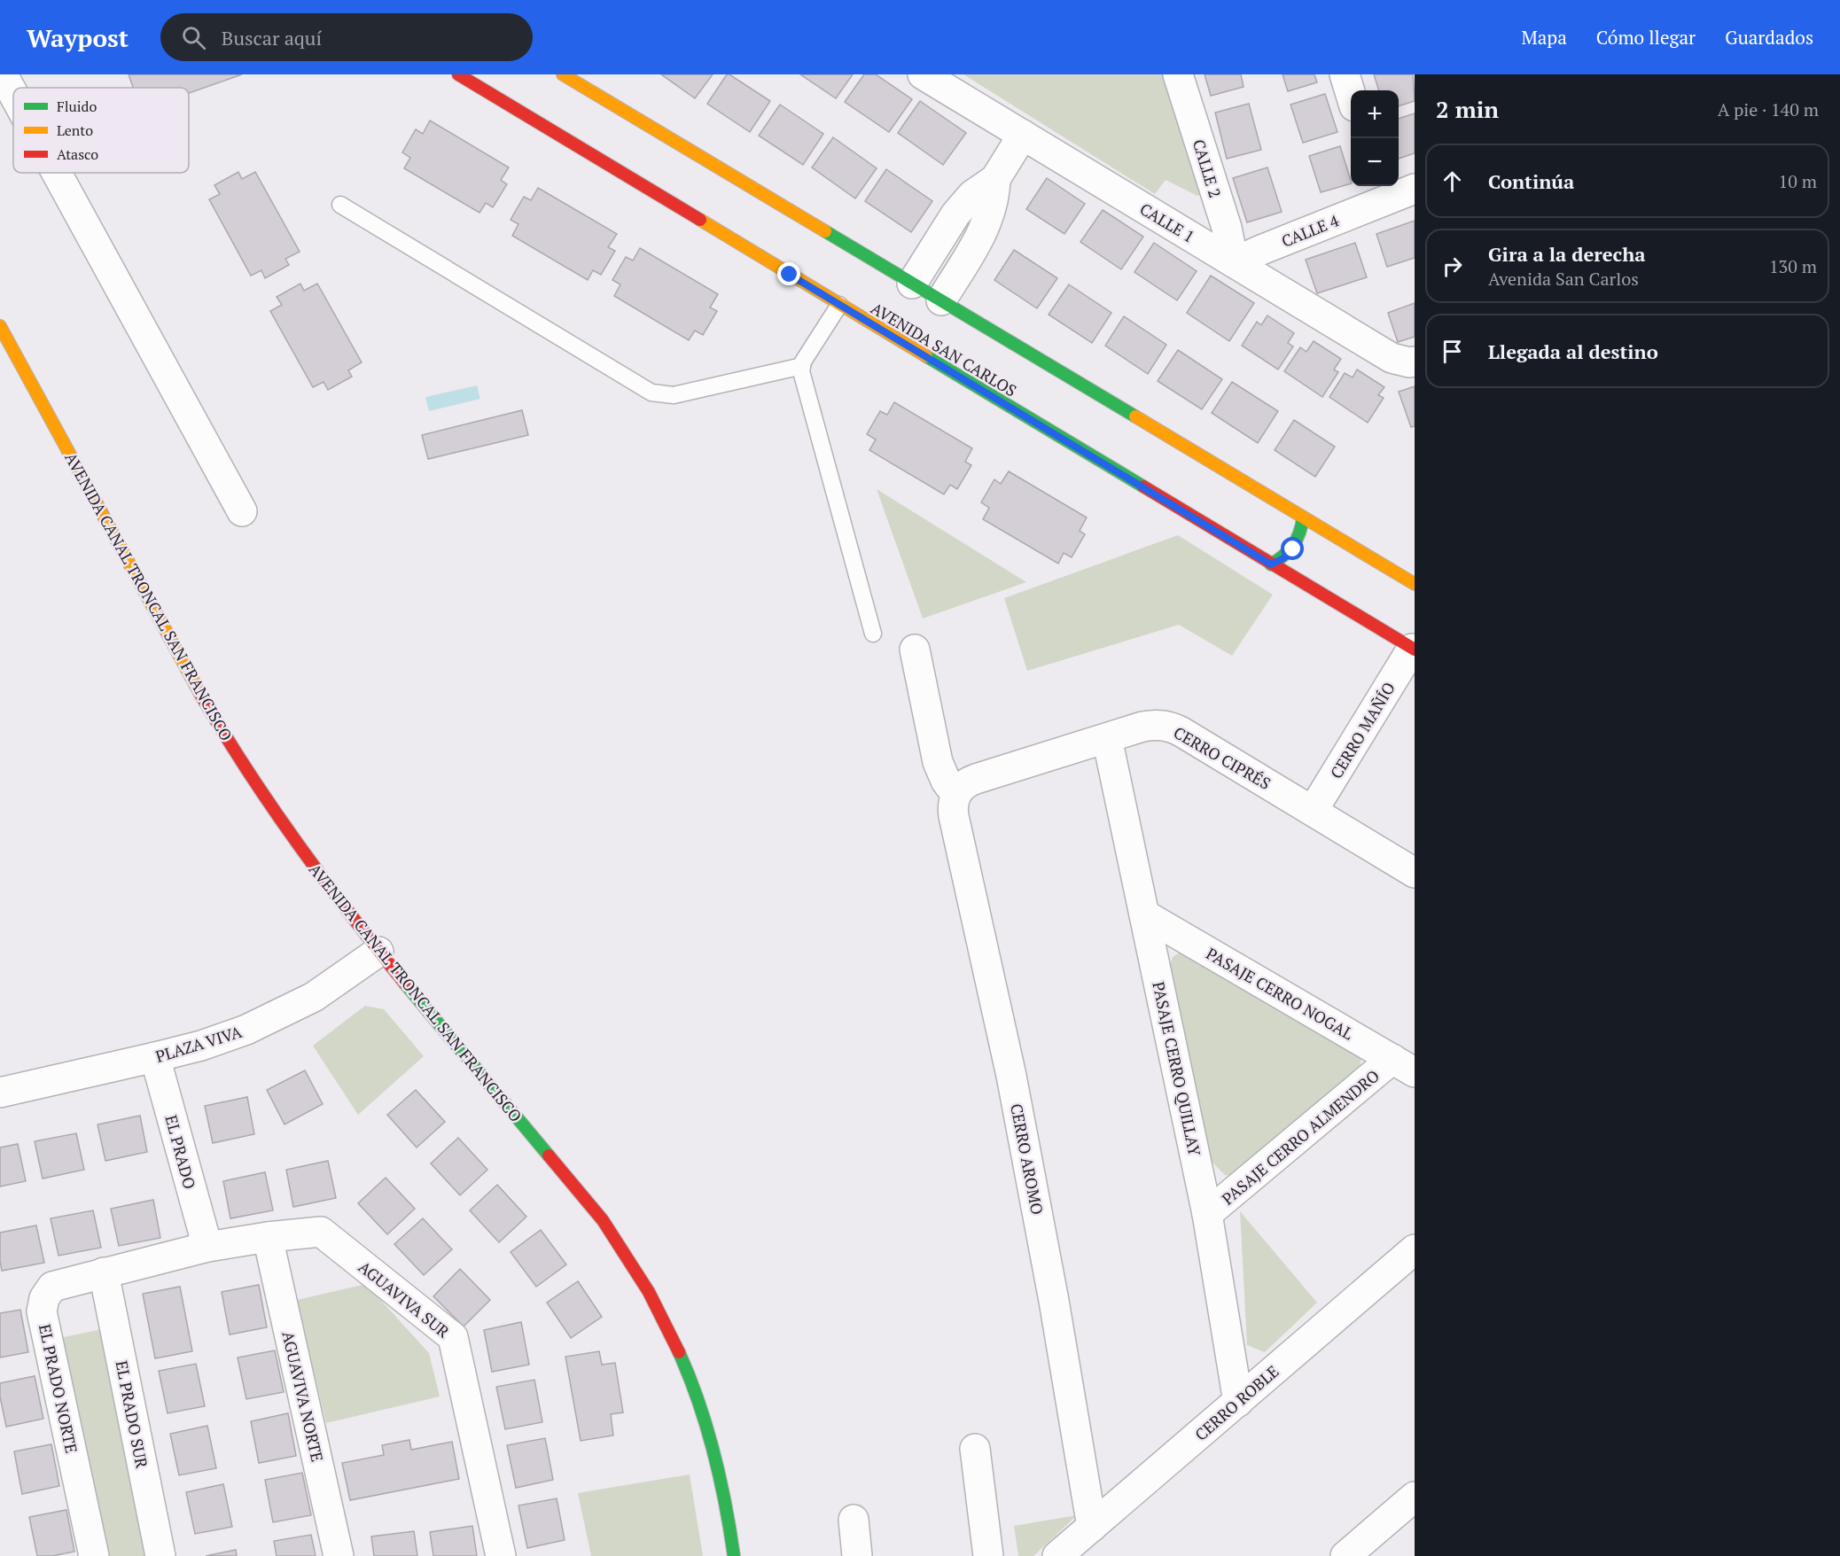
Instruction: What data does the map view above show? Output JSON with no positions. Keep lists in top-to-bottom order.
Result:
{
  "streets": {
    "main road": ["AVENIDA SAN CARLOS", "AVENIDA CANAL TRONCAL SAN FRANCISCO"],
    "street": [
      "CALLE 2",
      "CALLE 1",
      "CALLE 4",
      "CERRO MAÑÍO",
      "CERRO CIPRÉS",
      "PASAJE CERRO NOGAL",
      "PLAZA VIVA",
      "PASAJE CERRO QUILLAY",
      "PASAJE CERRO ALMENDRO",
      "EL PRADO",
      "CERRO AROMO",
      "AGUAVIVA SUR",
      "EL PRADO NORTE",
      "AGUAVIVA NORTE",
      "CERRO ROBLE",
      "EL PRADO SUR"
    ]
  },
  "crossings": [
    ["CALLE 2", "CALLE 1"],
    ["CALLE 2", "CALLE 4"],
    ["CALLE 1", "CALLE 4"],
    ["AVENIDA SAN CARLOS", "CERRO MAÑÍO"],
    ["AVENIDA CANAL TRONCAL SAN FRANCISCO", "PLAZA VIVA"],
    ["CERRO MAÑÍO", "CERRO CIPRÉS"],
    ["CERRO CIPRÉS", "PASAJE CERRO QUILLAY"],
    ["CERRO CIPRÉS", "CERRO AROMO"],
    ["PASAJE CERRO NOGAL", "PASAJE CERRO QUILLAY"],
    ["PASAJE CERRO NOGAL", "PASAJE CERRO ALMENDRO"],
    ["PLAZA VIVA", "EL PRADO"],
    ["PASAJE CERRO QUILLAY", "PASAJE CERRO ALMENDRO"],
    ["PASAJE CERRO QUILLAY", "CERRO ROBLE"],
    ["EL PRADO", "AGUAVIVA SUR"],
    ["EL PRADO", "EL PRADO NORTE"],
    ["CERRO AROMO", "CERRO ROBLE"],
    ["AGUAVIVA SUR", "EL PRADO NORTE"],
    ["AGUAVIVA SUR", "AGUAVIVA NORTE"],
    ["EL PRADO NORTE", "EL PRADO SUR"]
  ],
  "legend": ["Fluido", "Lento", "Atasco"],
  "page": {
    "header": "Waypost",
    "search": "Buscar aquí",
    "nav": ["Mapa", "Cómo llegar", "Guardados"],
    "heading": ["2 min", "A pie · 140 m"],
    "map_buttons": ["+", "−"],
    "list": [
      ["Continúa", "10 m"],
      ["Gira a la derecha", "Avenida San Carlos", "130 m"],
      "Llegada al destino"
    ]
  }
}
